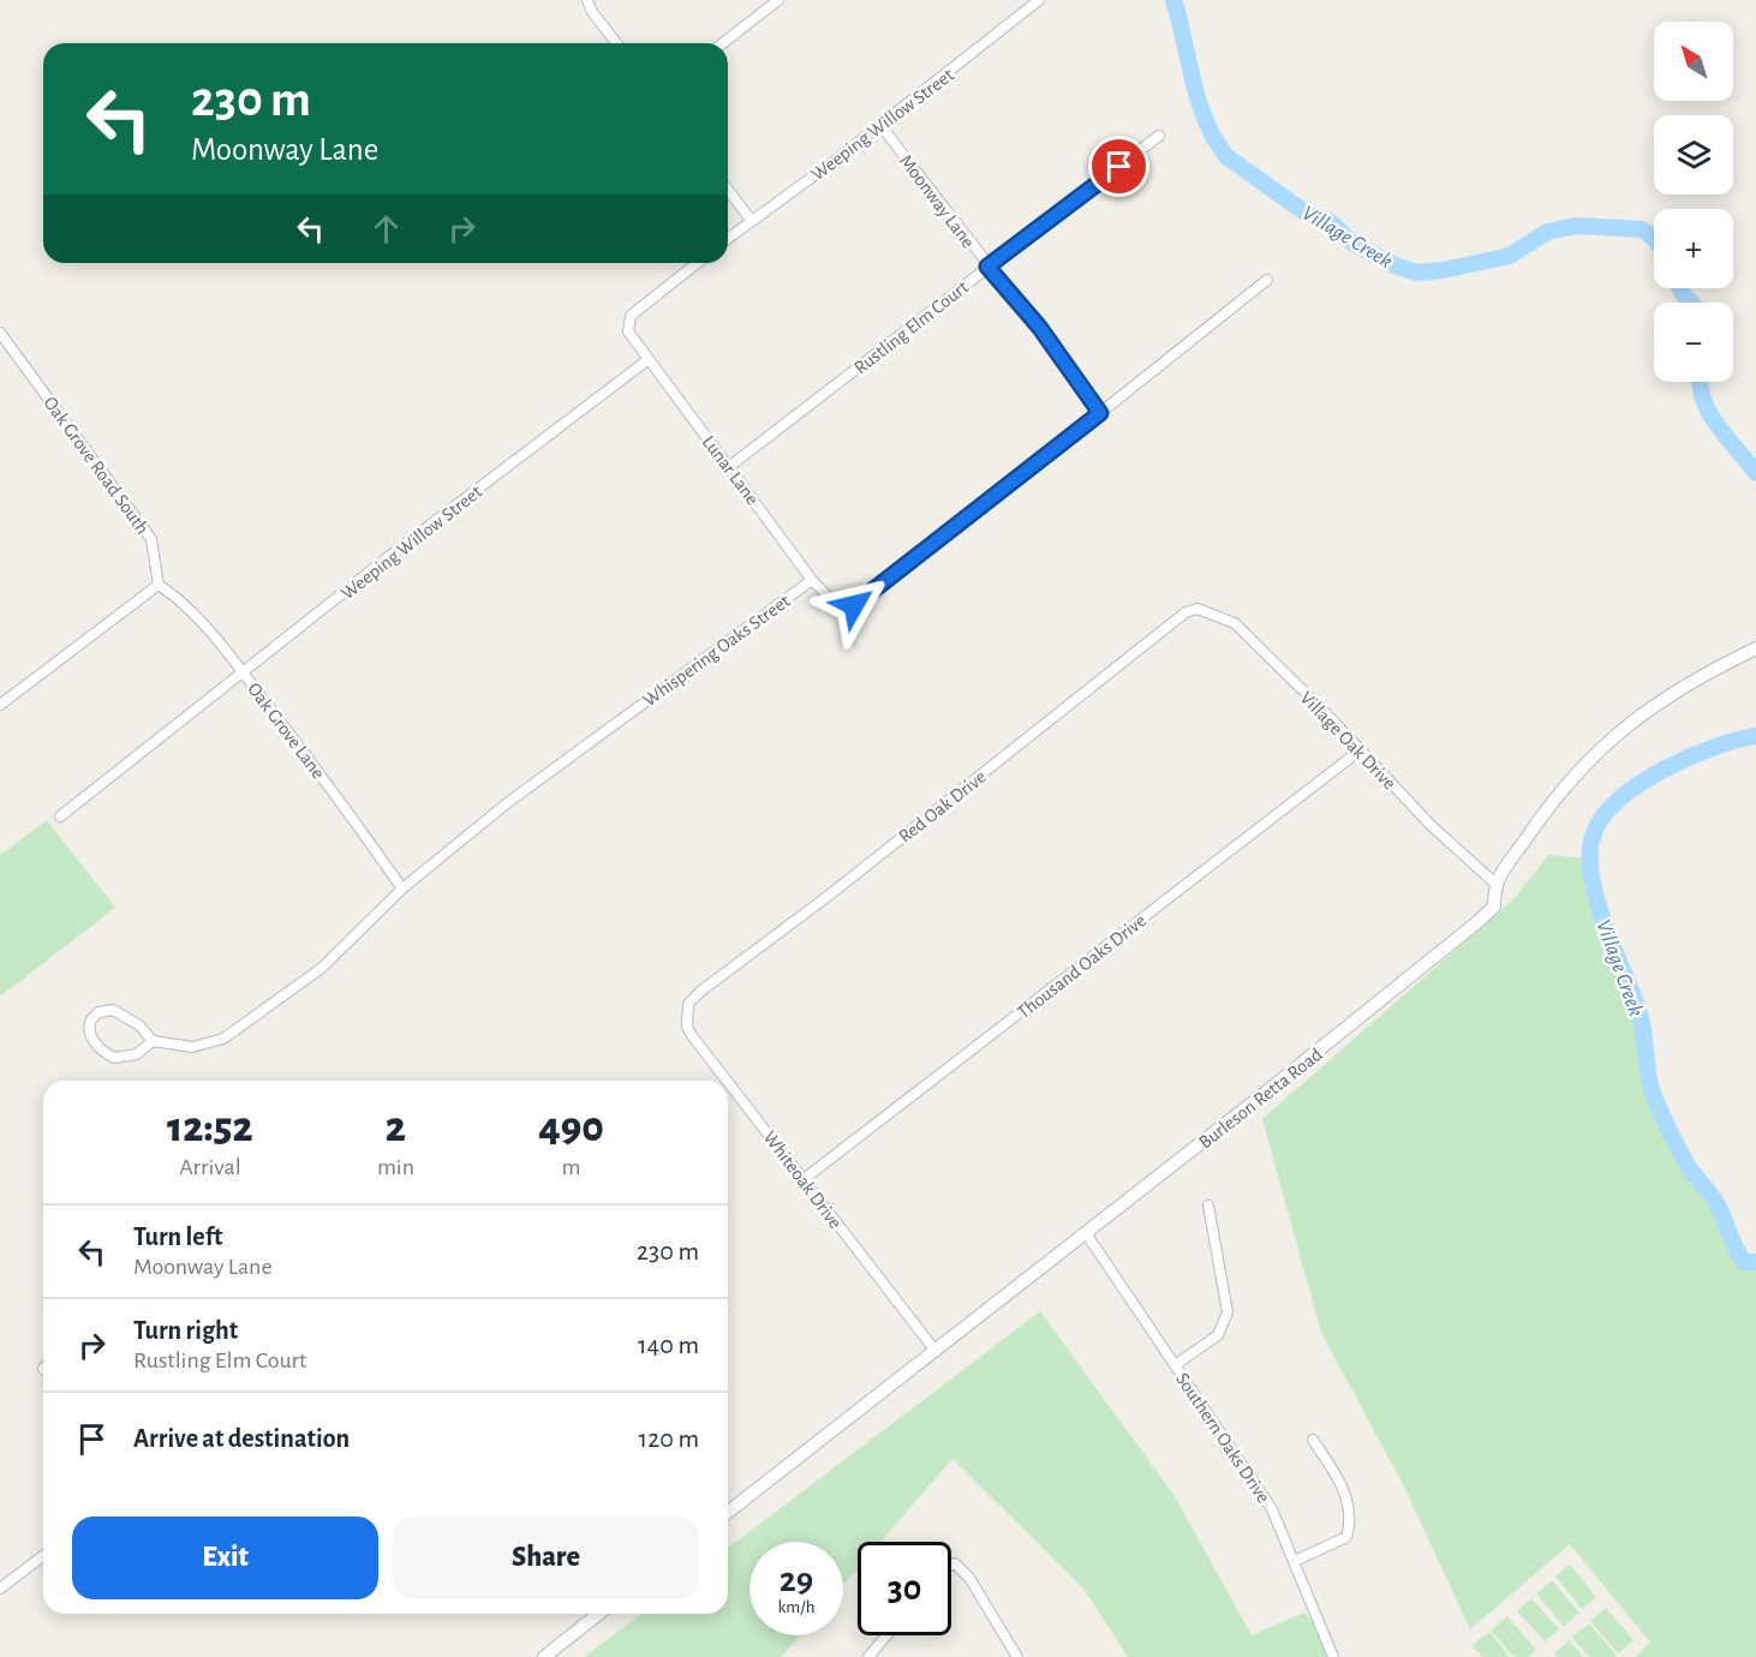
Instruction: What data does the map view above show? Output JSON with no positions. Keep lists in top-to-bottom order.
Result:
{
  "streets": {
    "street": [
      "Weeping Willow Street",
      "Moonway Lane",
      "Rustling Elm Court",
      "Oak Grove Road South",
      "Lunar Lane",
      "Whispering Oaks Street",
      "Oak Grove Lane",
      "Village Oak Drive",
      "Red Oak Drive",
      "Thousand Oaks Drive",
      "Burleson Retta Road",
      "Whiteoak Drive",
      "Southern Oaks Drive"
    ]
  },
  "crossings": [
    ["Weeping Willow Street", "Moonway Lane"],
    ["Weeping Willow Street", "Lunar Lane"],
    ["Weeping Willow Street", "Oak Grove Lane"],
    ["Moonway Lane", "Rustling Elm Court"],
    ["Rustling Elm Court", "Lunar Lane"],
    ["Oak Grove Road South", "Oak Grove Lane"],
    ["Lunar Lane", "Whispering Oaks Street"],
    ["Whispering Oaks Street", "Oak Grove Lane"],
    ["Village Oak Drive", "Red Oak Drive"],
    ["Village Oak Drive", "Thousand Oaks Drive"],
    ["Village Oak Drive", "Burleson Retta Road"],
    ["Red Oak Drive", "Whiteoak Drive"],
    ["Thousand Oaks Drive", "Whiteoak Drive"],
    ["Burleson Retta Road", "Whiteoak Drive"],
    ["Burleson Retta Road", "Southern Oaks Drive"]
  ],
  "water": ["Village Creek"],
  "north": "top left",
  "page": {
    "map_buttons": ["+", "−"],
    "turn": ["230 m", "Moonway Lane"],
    "eta": [
      "12:52",
      "Arrival",
      "2",
      "min",
      "490",
      "m"
    ],
    "list": [
      {
        "name": "Turn left",
        "note": "Moonway Lane",
        "value": "230 m"
      },
      {
        "name": "Turn right",
        "note": "Rustling Elm Court",
        "value": "140 m"
      },
      {
        "name": "Arrive at destination",
        "value": "120 m"
      }
    ],
    "buttons": ["Exit", "Share"],
    "speed": "29 km/h",
    "limit": "30"
  }
}
